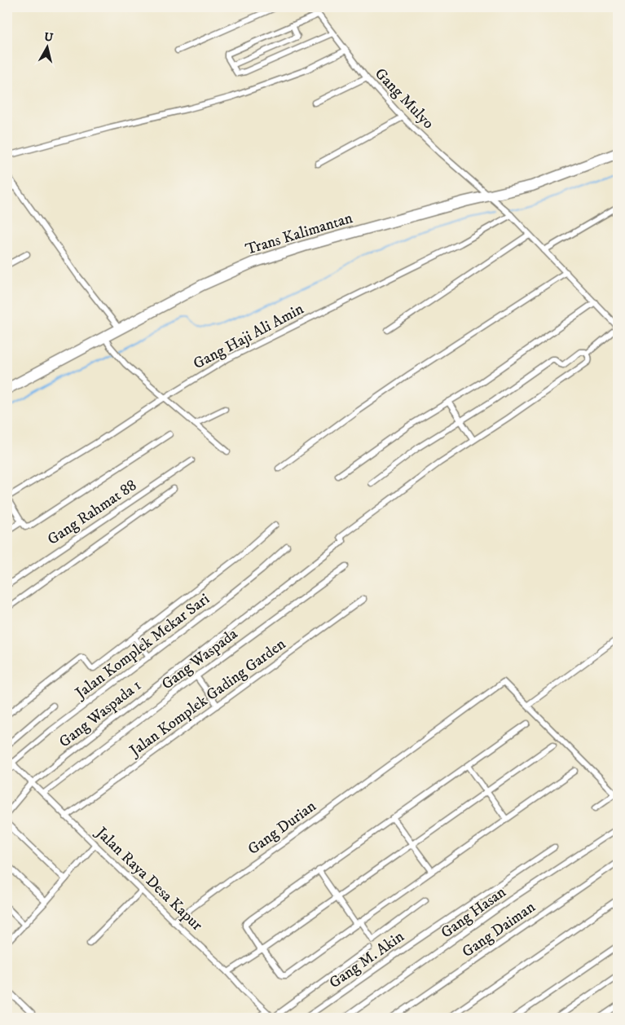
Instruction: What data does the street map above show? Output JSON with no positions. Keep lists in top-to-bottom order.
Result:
{
  "streets": {
    "highway": ["Trans Kalimantan"],
    "street": [
      "Gang Mulyo",
      "Gang Haji Ali Amin",
      "Gang Rahmat 88",
      "Jalan Komplek Mekar Sari",
      "Gang Waspada",
      "Jalan Komplek Gading Garden",
      "Gang Waspada 1",
      "Gang Durian",
      "Jalan Raya Desa Kapur",
      "Gang Hasan",
      "Gang Daiman",
      "Gang M. Akin"
    ]
  },
  "crossings": [
    ["Gang Mulyo", "Trans Kalimantan"],
    ["Gang Mulyo", "Gang Haji Ali Amin"],
    ["Jalan Komplek Mekar Sari", "Jalan Raya Desa Kapur"],
    ["Gang Waspada", "Jalan Raya Desa Kapur"],
    ["Jalan Komplek Gading Garden", "Jalan Raya Desa Kapur"],
    ["Gang Waspada 1", "Jalan Raya Desa Kapur"],
    ["Gang Durian", "Jalan Raya Desa Kapur"]
  ],
  "north": "top"
}
